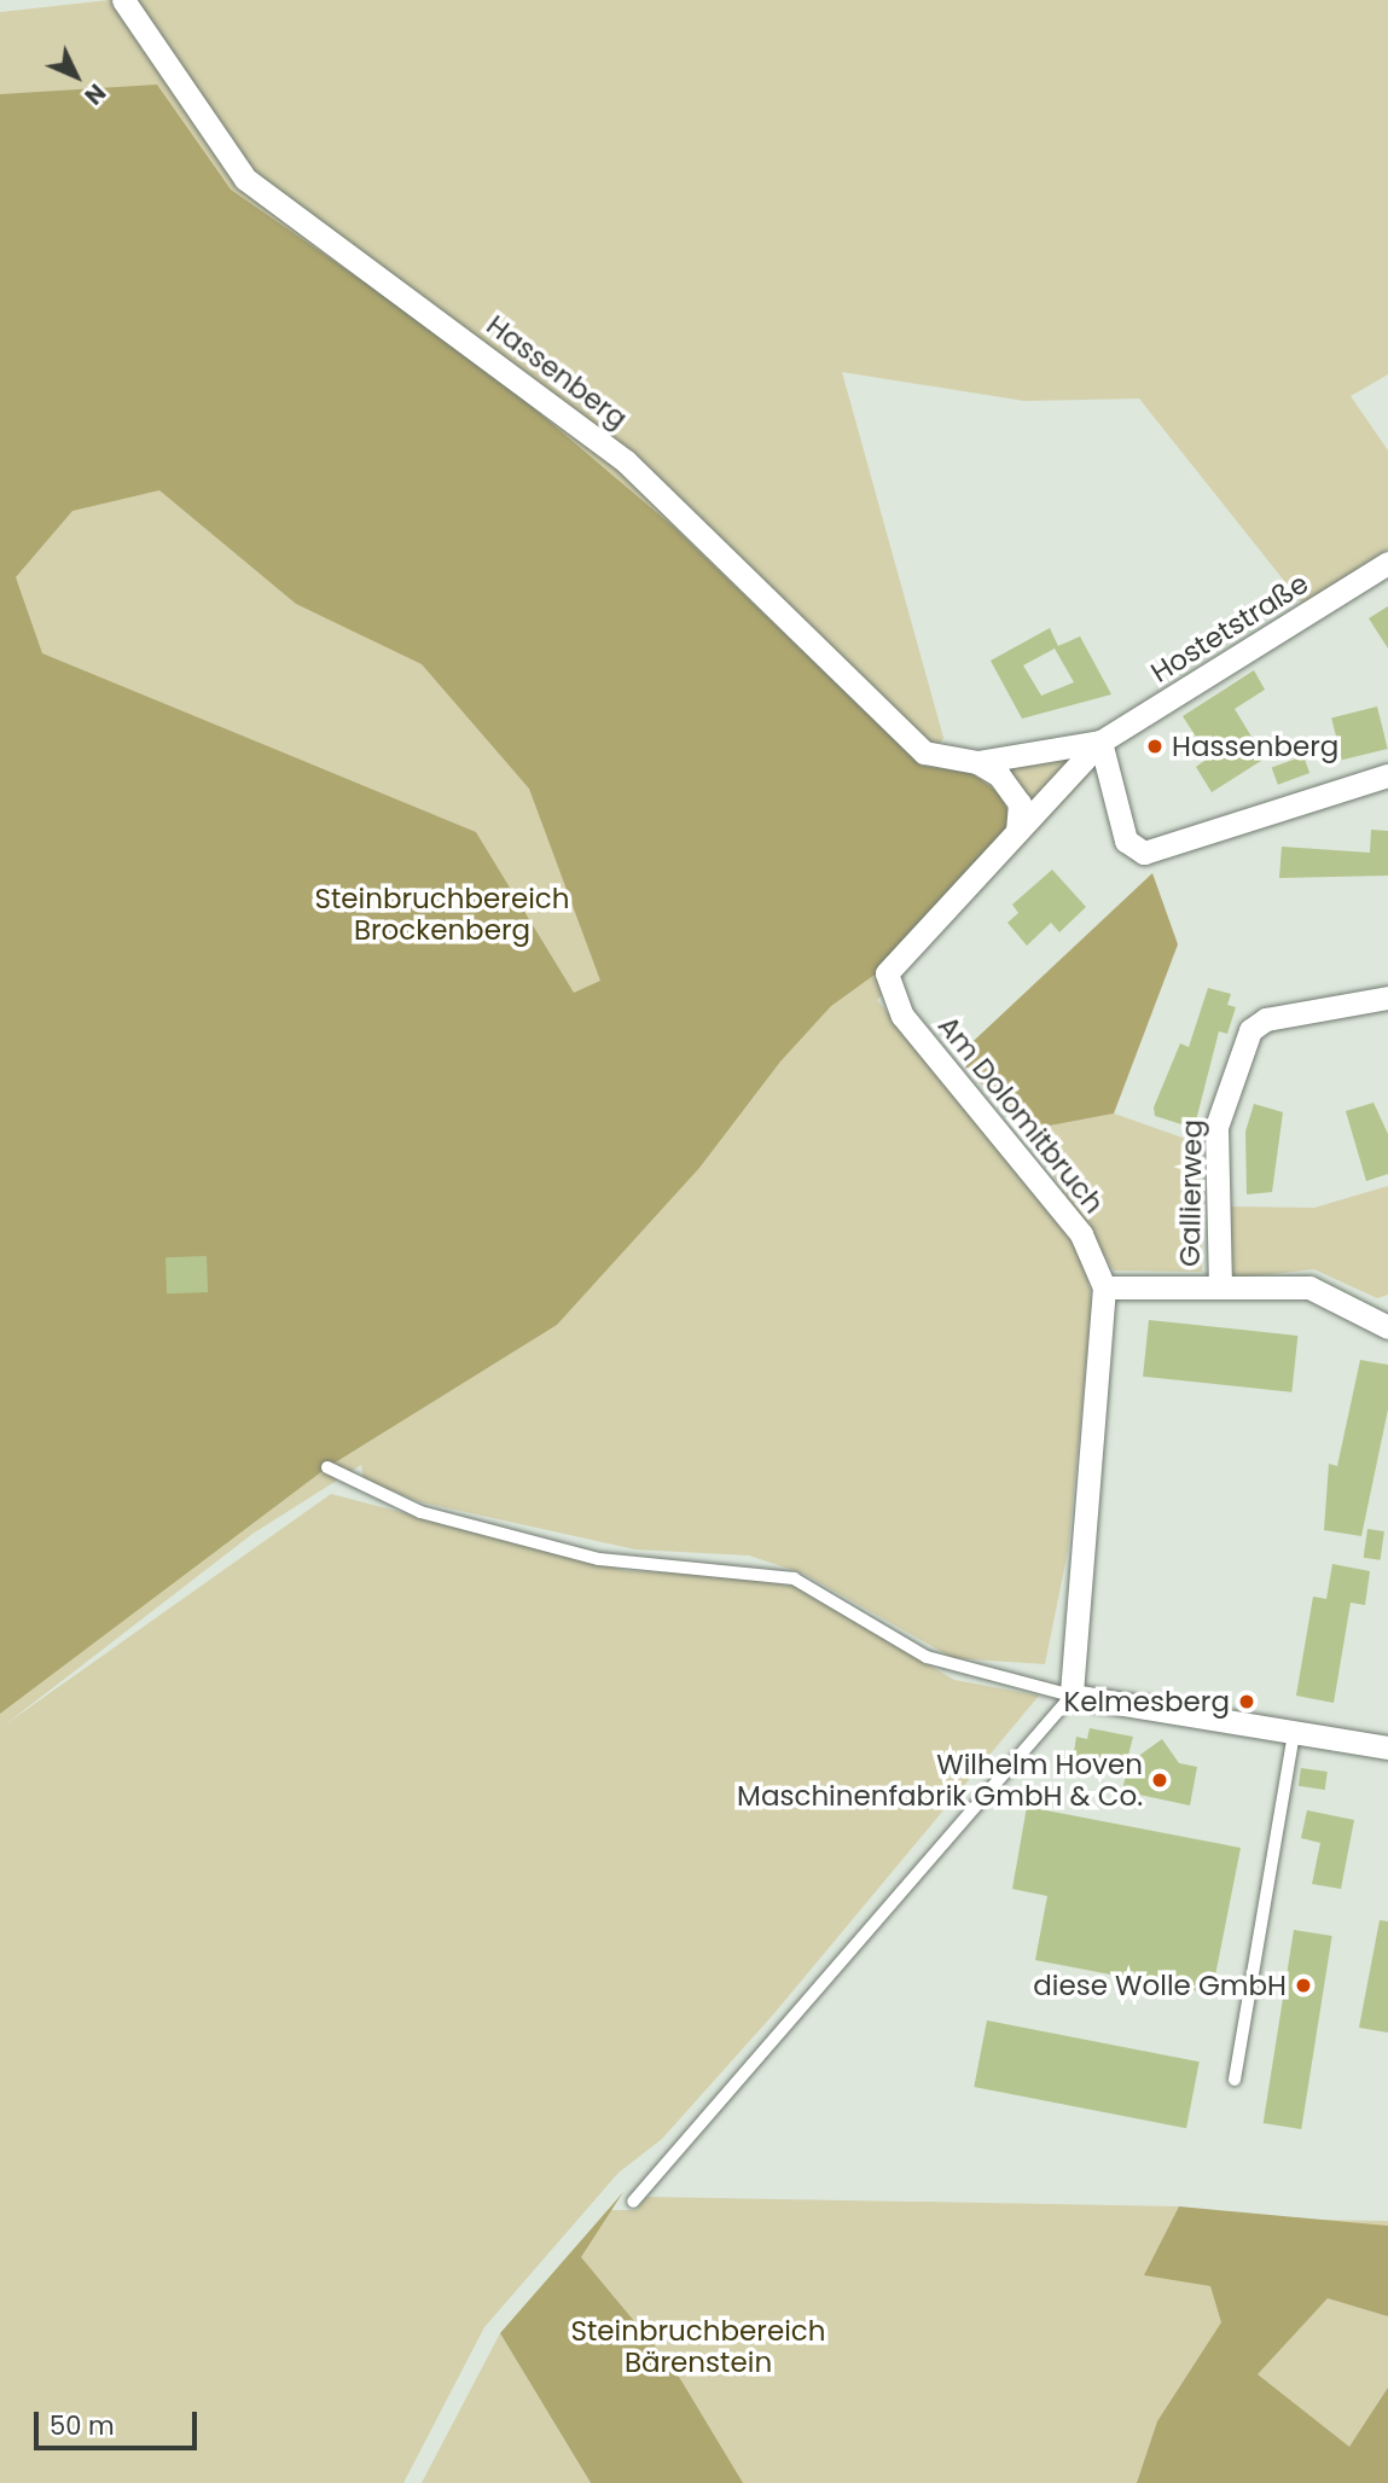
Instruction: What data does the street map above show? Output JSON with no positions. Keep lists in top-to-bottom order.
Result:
{
  "streets": {
    "street": [
      "Hassenberg",
      "Hostetstraße",
      "Am Dolomitbruch",
      "Gallierweg"
    ]
  },
  "crossings": [
    ["Hassenberg", "Hostetstraße"],
    ["Hostetstraße", "Am Dolomitbruch"],
    ["Am Dolomitbruch", "Gallierweg"]
  ],
  "parks": ["Steinbruchbereich Brockenberg", "Steinbruchbereich Bärenstein"],
  "places": [
    "Hassenberg",
    "Kelmesberg",
    "Wilhelm Hoven Maschinenfabrik GmbH & Co.",
    "diese Wolle GmbH"
  ],
  "scale_bar": "50 m",
  "north": "bottom right"
}
